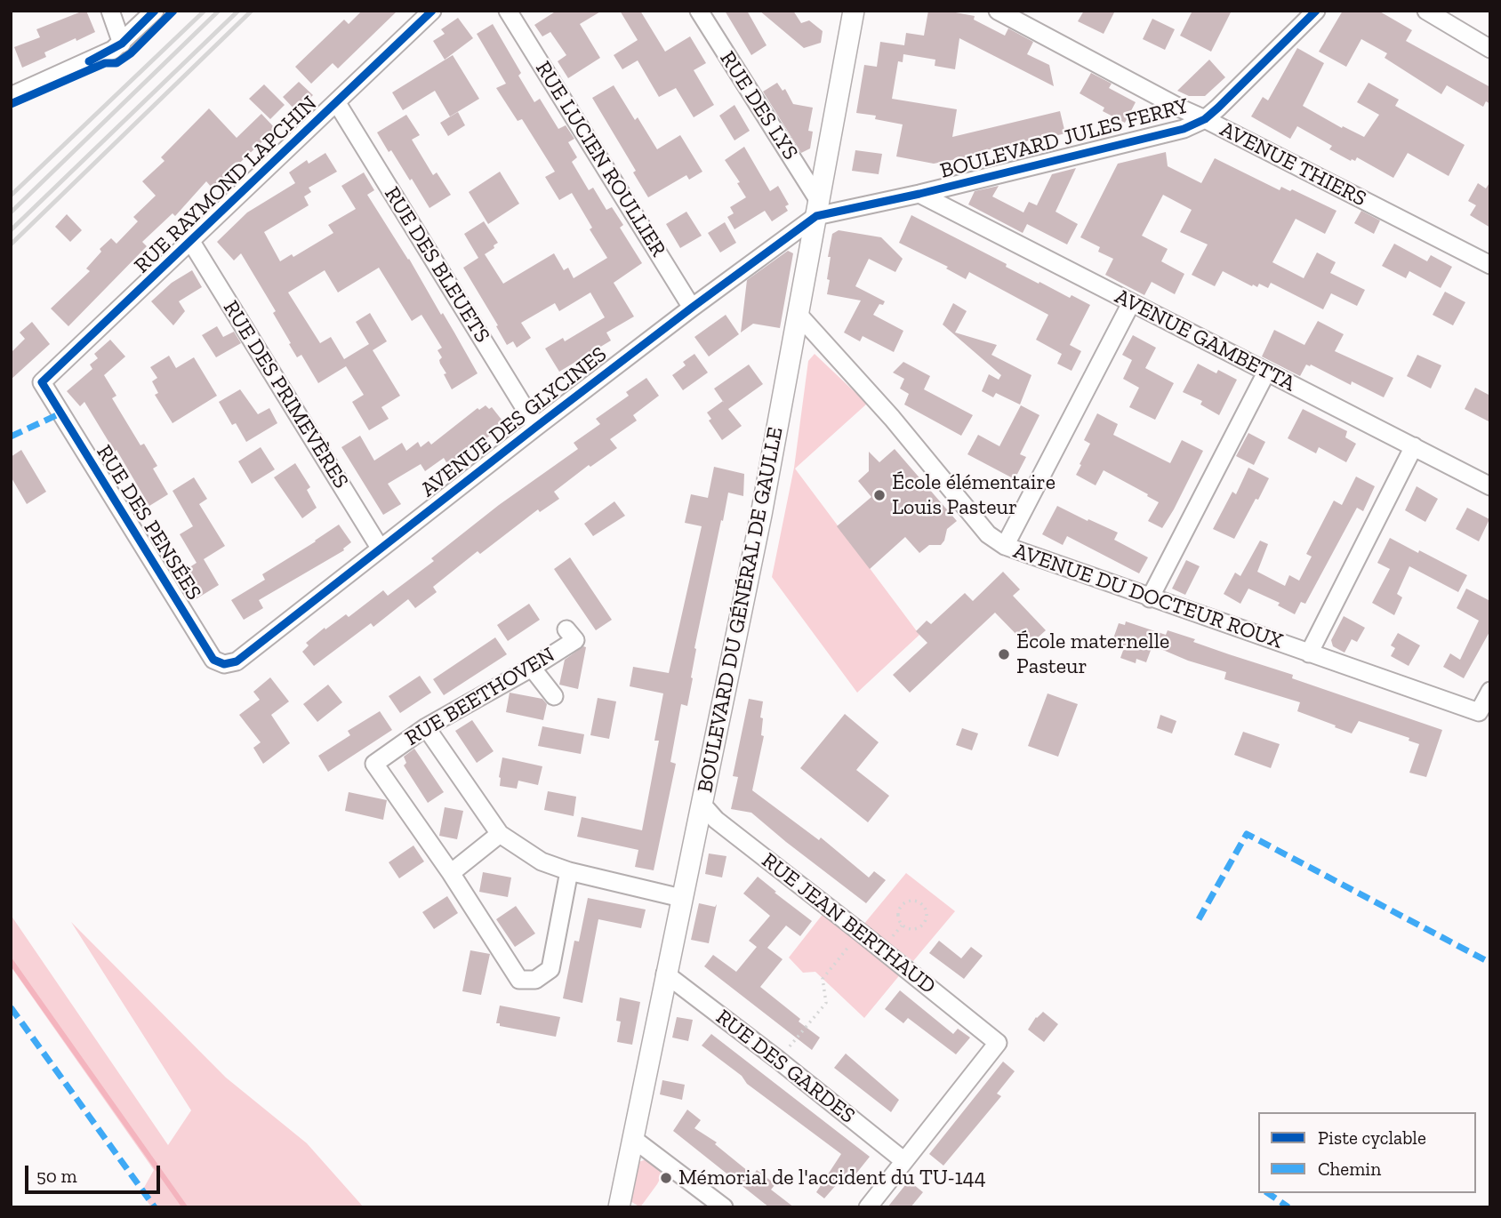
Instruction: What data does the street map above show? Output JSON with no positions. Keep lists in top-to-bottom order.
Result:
{
  "streets": {
    "street": [
      "RUE DES LYS",
      "BOULEVARD JULES FERRY",
      "RUE LUCIEN ROULLIER",
      "AVENUE THIERS",
      "RUE RAYMOND LAPCHIN",
      "RUE DES BLEUETS",
      "AVENUE GAMBETTA",
      "RUE DES PRIMEVÈRES",
      "AVENUE DES GLYCINES",
      "RUE DES PENSÉES",
      "AVENUE DU DOCTEUR ROUX",
      "BOULEVARD DU GÉNÉRAL DE GAULLE",
      "RUE BEETHOVEN",
      "RUE JEAN BERTHAUD",
      "RUE DES GARDES"
    ]
  },
  "crossings": [
    ["RUE DES LYS", "BOULEVARD JULES FERRY"],
    ["RUE DES LYS", "AVENUE DES GLYCINES"],
    ["RUE DES LYS", "BOULEVARD DU GÉNÉRAL DE GAULLE"],
    ["BOULEVARD JULES FERRY", "AVENUE THIERS"],
    ["BOULEVARD JULES FERRY", "AVENUE GAMBETTA"],
    ["BOULEVARD JULES FERRY", "AVENUE DES GLYCINES"],
    ["BOULEVARD JULES FERRY", "BOULEVARD DU GÉNÉRAL DE GAULLE"],
    ["RUE LUCIEN ROULLIER", "AVENUE DES GLYCINES"],
    ["RUE RAYMOND LAPCHIN", "RUE DES BLEUETS"],
    ["RUE RAYMOND LAPCHIN", "RUE DES PRIMEVÈRES"],
    ["RUE RAYMOND LAPCHIN", "RUE DES PENSÉES"],
    ["RUE DES BLEUETS", "AVENUE DES GLYCINES"],
    ["RUE DES PRIMEVÈRES", "AVENUE DES GLYCINES"],
    ["AVENUE DES GLYCINES", "RUE DES PENSÉES"],
    ["AVENUE DES GLYCINES", "BOULEVARD DU GÉNÉRAL DE GAULLE"],
    ["AVENUE DU DOCTEUR ROUX", "BOULEVARD DU GÉNÉRAL DE GAULLE"],
    ["BOULEVARD DU GÉNÉRAL DE GAULLE", "RUE JEAN BERTHAUD"],
    ["BOULEVARD DU GÉNÉRAL DE GAULLE", "RUE DES GARDES"],
    ["RUE JEAN BERTHAUD", "RUE DES GARDES"]
  ],
  "places": ["École élémentaire Louis Pasteur", "École maternelle Pasteur", "Mémorial de l'accident du TU-144"],
  "legend": ["Piste cyclable", "Chemin"],
  "scale_bar": "50 m"
}
